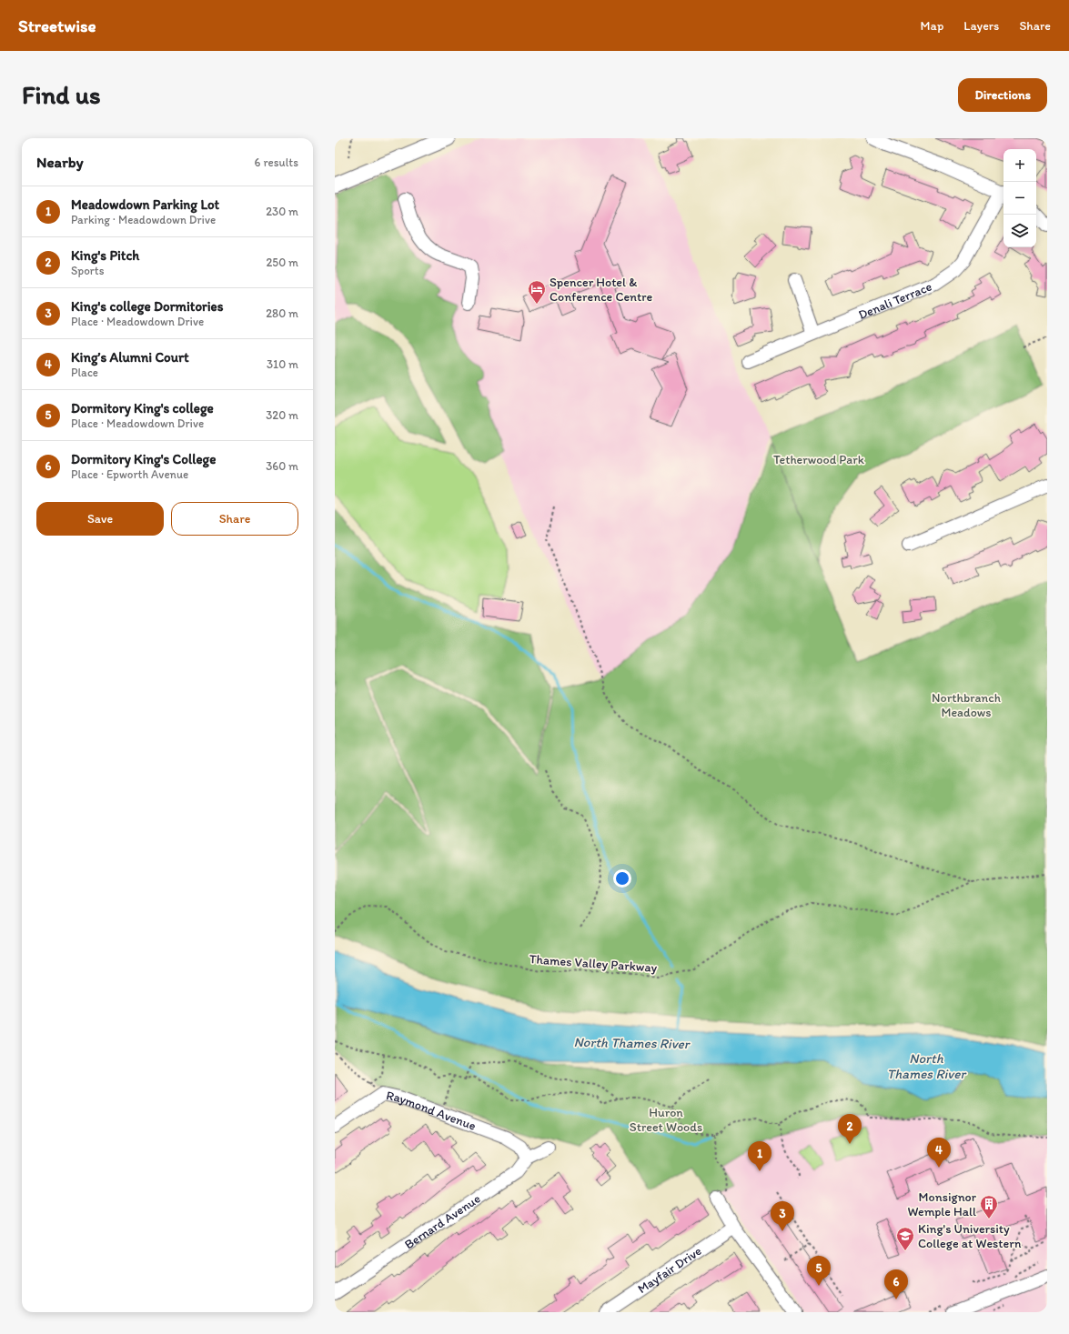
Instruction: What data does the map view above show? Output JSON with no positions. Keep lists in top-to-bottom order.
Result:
{
  "streets": {
    "street": [
      "Denali Terrace",
      "Raymond Avenue",
      "Bernard Avenue",
      "Mayfair Drive"
    ],
    "path": ["Thames Valley Parkway"]
  },
  "crossings": [
    ["Raymond Avenue", "Bernard Avenue"]
  ],
  "water": ["North Thames River"],
  "parks": ["Tetherwood Park", "Northbranch Meadows", "Huron Street Woods"],
  "places": {
    "hotel": ["Spencer Hotel & Conference Centre"],
    "building": ["Monsignor Wemple Hall"],
    "school or university": ["King's University College at Western"]
  },
  "page": {
    "header": "Streetwise",
    "nav": ["Map", "Layers", "Share"],
    "buttons": [
      "Directions",
      ["Save", "Share"]
    ],
    "title": "Find us",
    "heading": ["Nearby", "6 results"],
    "map_buttons": ["+", "−"],
    "list": [
      {
        "mark": "1",
        "name": "Meadowdown Parking Lot",
        "note": "Parking · Meadowdown Drive",
        "value": "230 m"
      },
      {
        "mark": "2",
        "name": "King's Pitch",
        "note": "Sports",
        "value": "250 m"
      },
      {
        "mark": "3",
        "name": "King's college Dormitories",
        "note": "Place · Meadowdown Drive",
        "value": "280 m"
      },
      {
        "mark": "4",
        "name": "King’s Alumni Court",
        "note": "Place",
        "value": "310 m"
      },
      {
        "mark": "5",
        "name": "Dormitory King's college",
        "note": "Place · Meadowdown Drive",
        "value": "320 m"
      },
      {
        "mark": "6",
        "name": "Dormitory King's College",
        "note": "Place · Epworth Avenue",
        "value": "360 m"
      }
    ],
    "pins": [
      "2",
      "4",
      "1",
      "3",
      "5",
      "6"
    ]
  }
}
